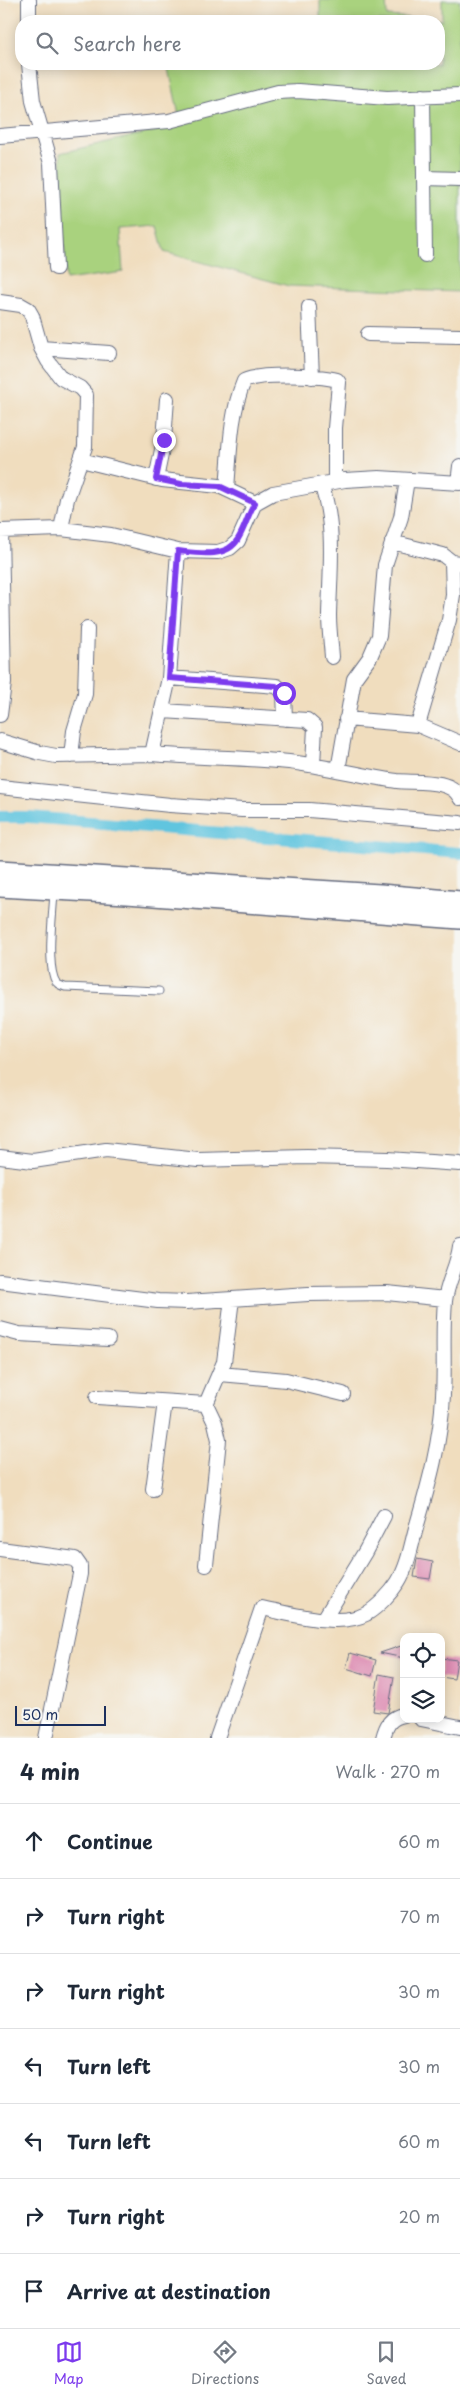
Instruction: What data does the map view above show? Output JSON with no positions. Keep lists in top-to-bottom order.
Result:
{
  "scale_bar": "50 m",
  "page": {
    "search": "Search here",
    "scale": "50 m",
    "heading": ["4 min", "Walk · 270 m"],
    "list": [
      ["Continue", "60 m"],
      ["Turn right", "70 m"],
      ["Turn right", "30 m"],
      ["Turn left", "30 m"],
      ["Turn left", "60 m"],
      ["Turn right", "20 m"],
      "Arrive at destination"
    ],
    "nav": ["Map", "Directions", "Saved"]
  }
}
